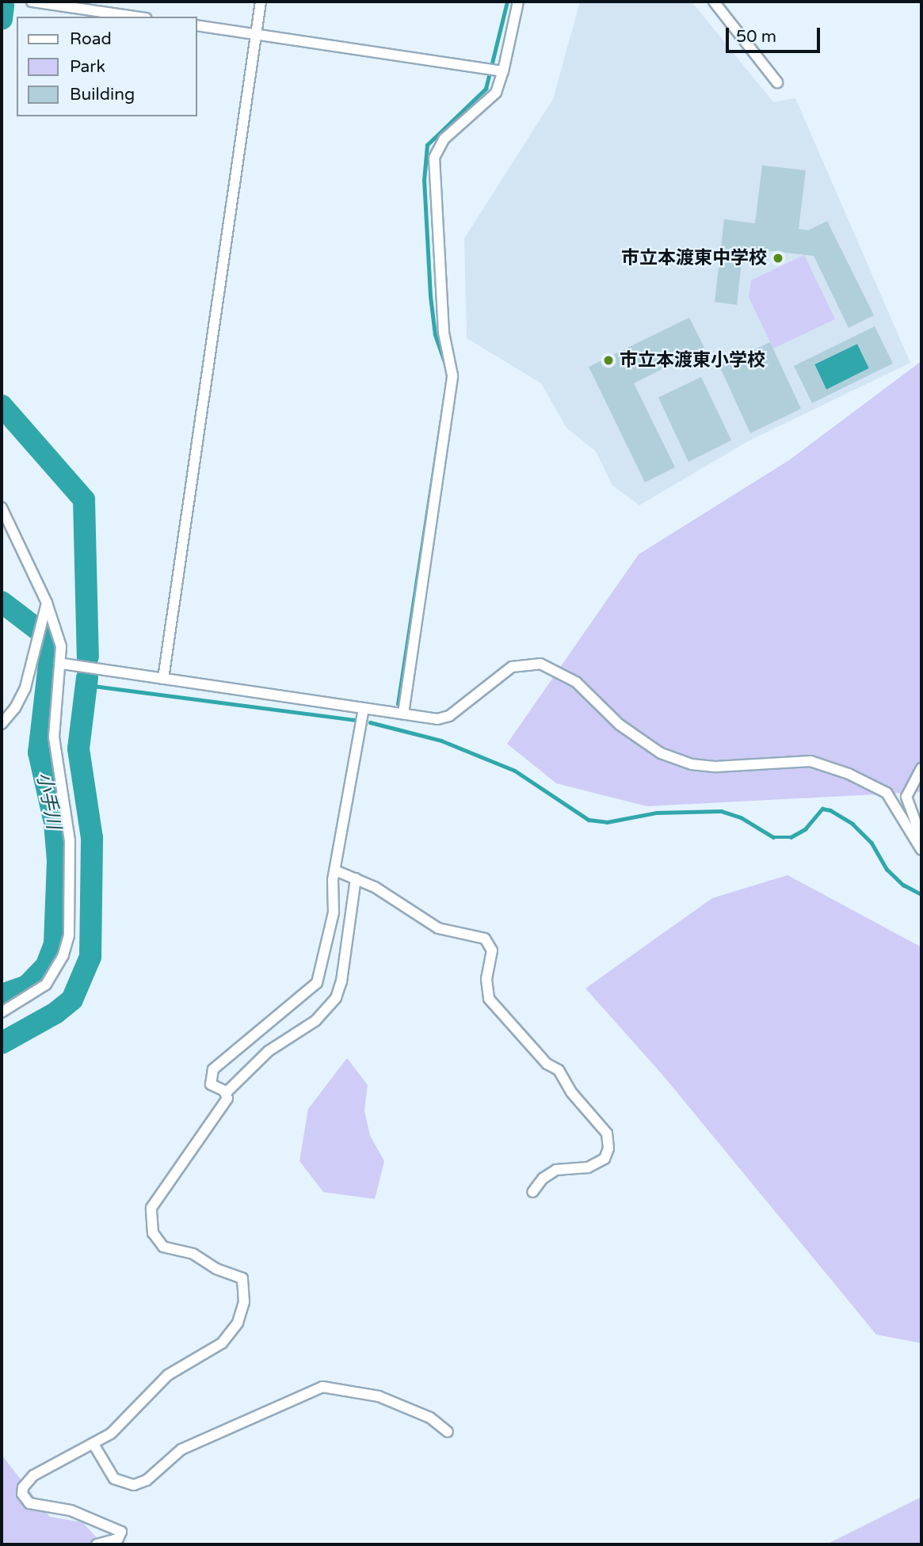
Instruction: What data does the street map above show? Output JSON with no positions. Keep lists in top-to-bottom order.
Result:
{
  "water": ["小手川"],
  "places": ["市立本渡東中学校", "市立本渡東小学校"],
  "legend": ["Road", "Park", "Building"],
  "scale_bar": "50 m"
}
